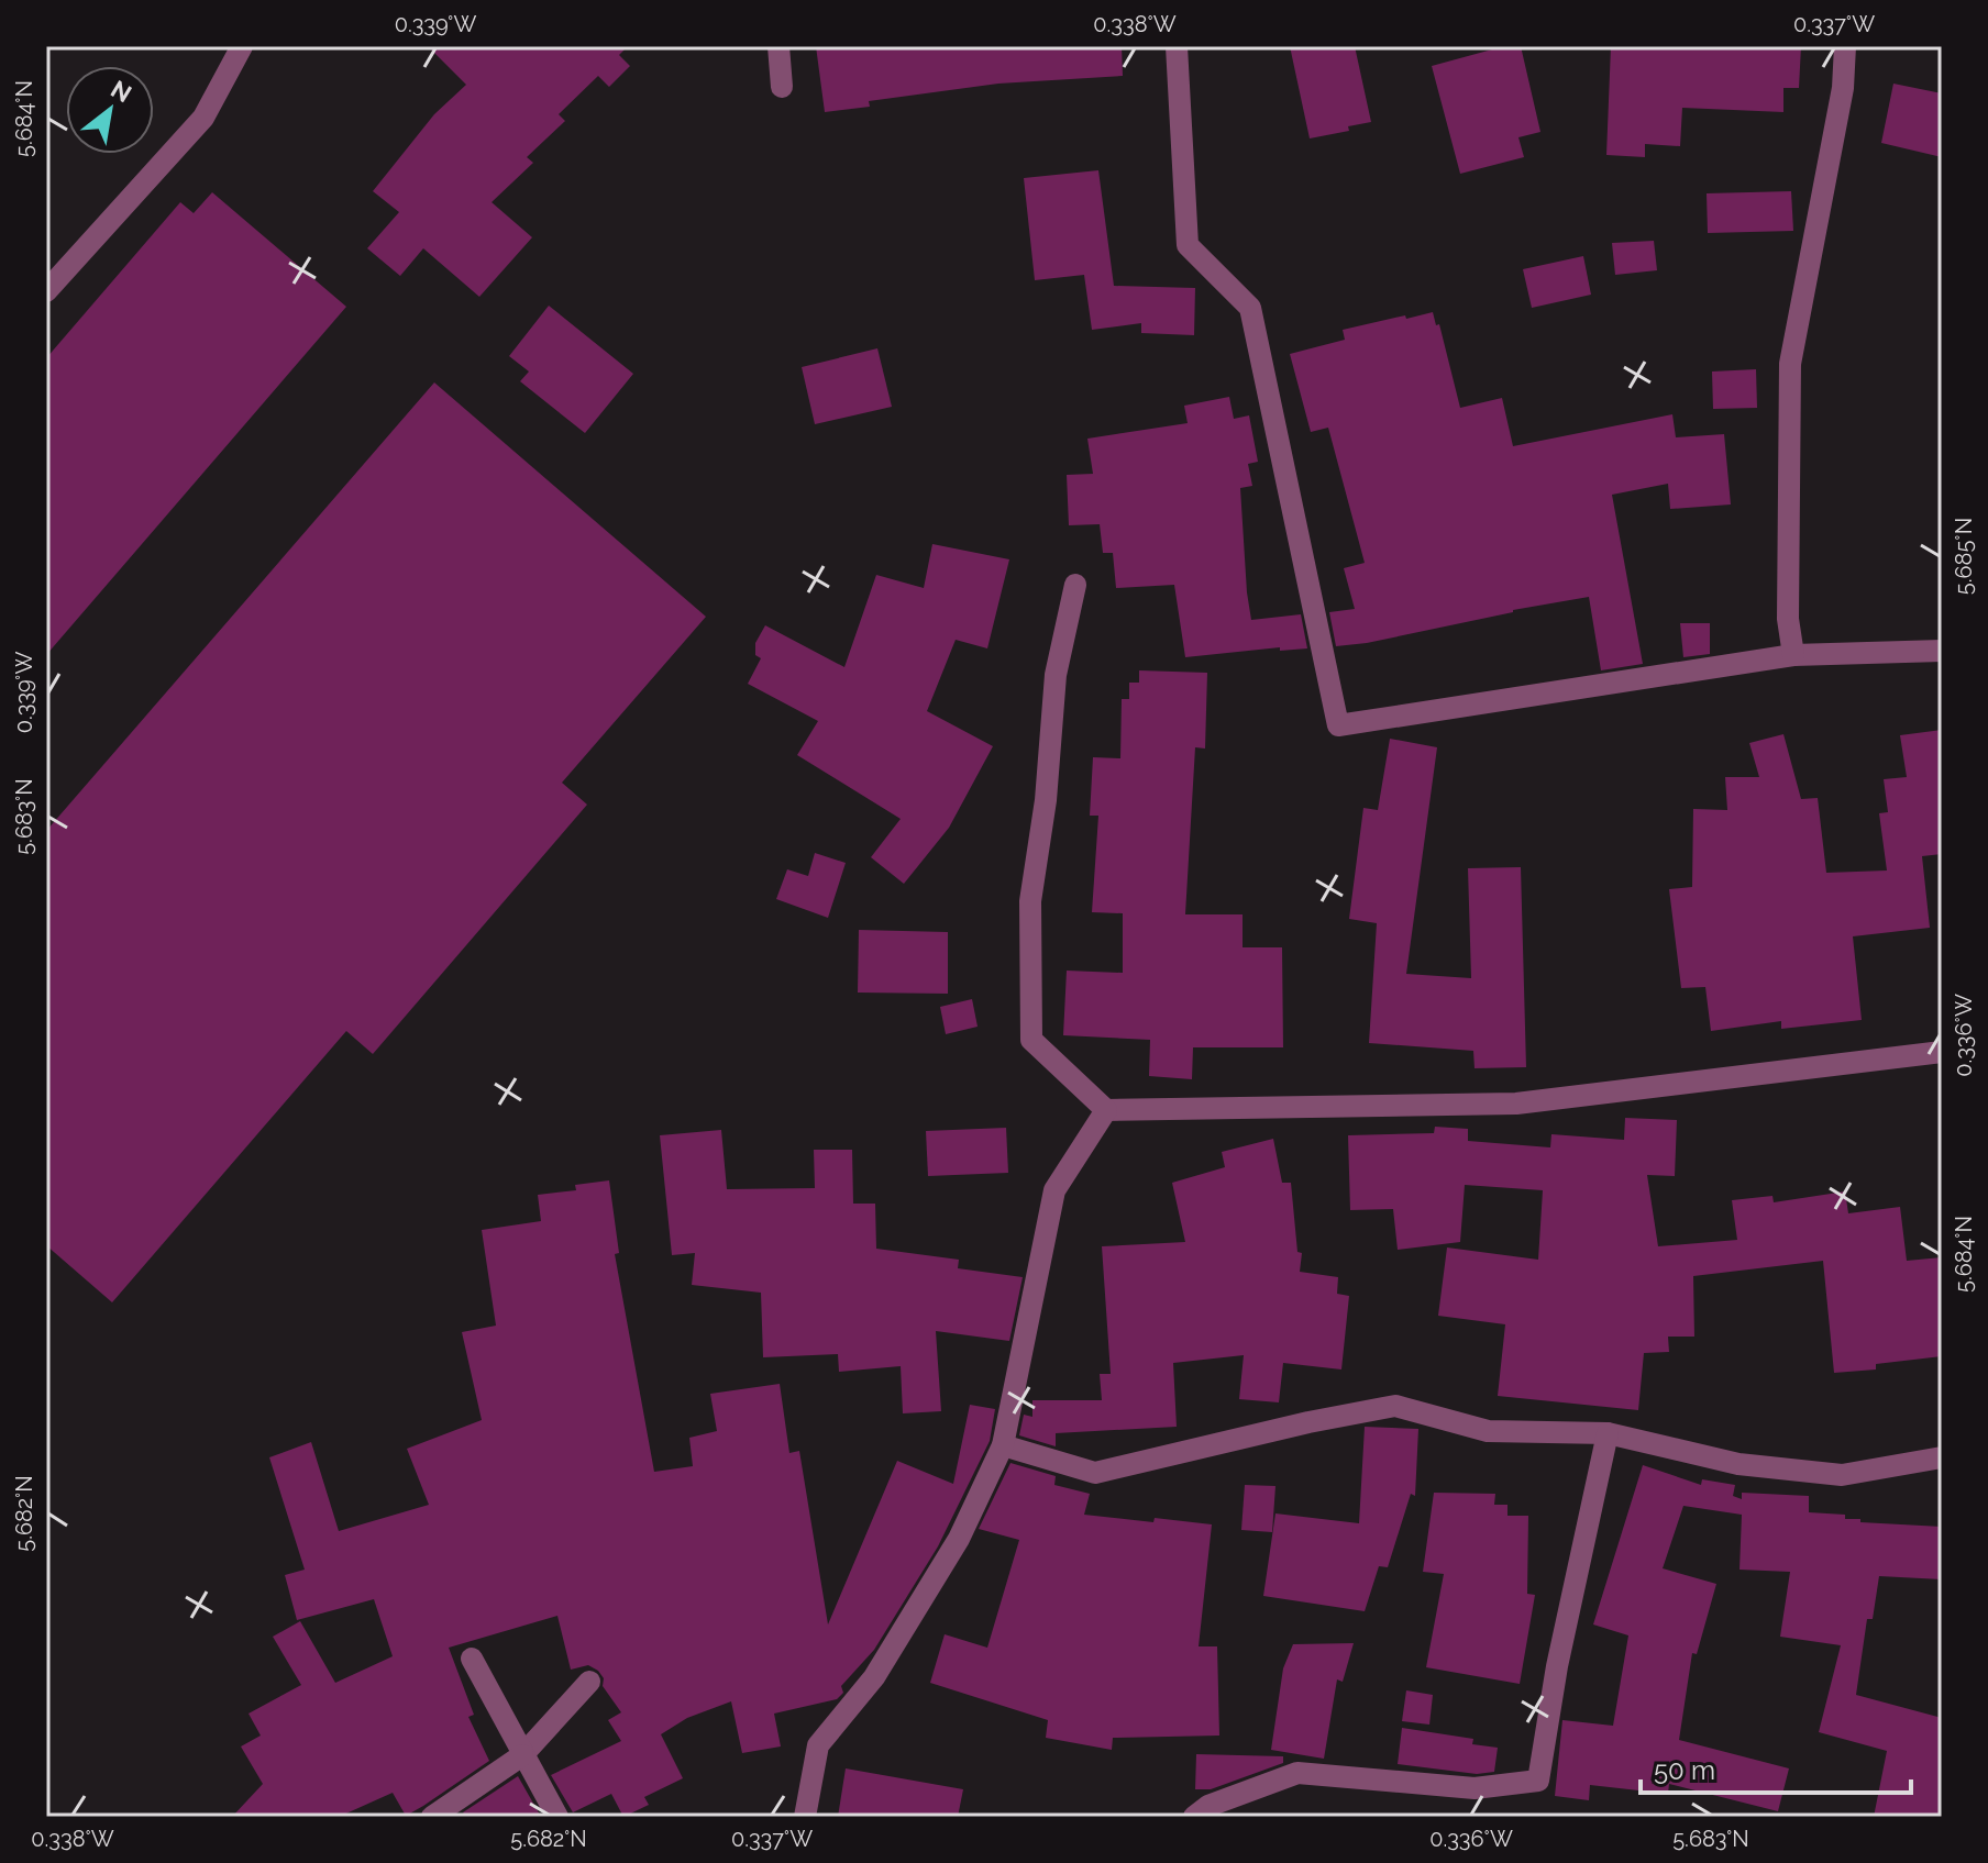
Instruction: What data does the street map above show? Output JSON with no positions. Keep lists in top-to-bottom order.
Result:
{
  "scale_bar": "50 m",
  "north": "top right",
  "coordinates": [
    "0.339°W",
    "0.338°W",
    "0.337°W",
    "5.684°N",
    "5.685°N",
    "5.683°N",
    "0.336°W",
    "5.682°N"
  ]
}
